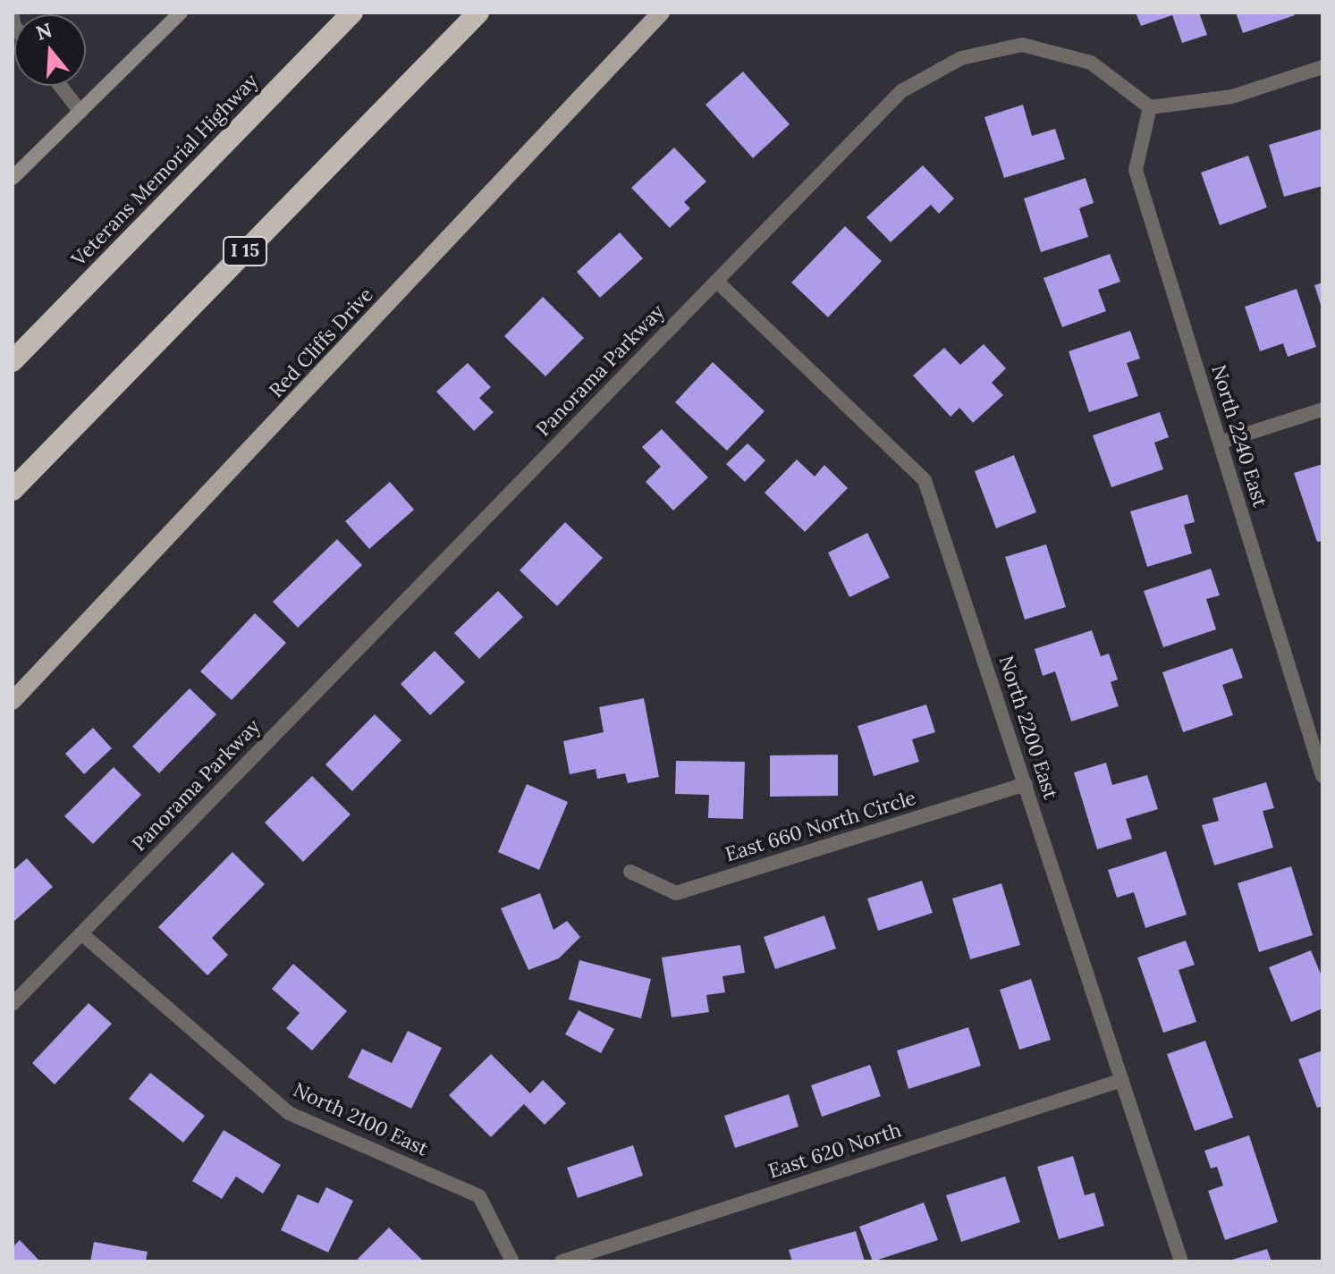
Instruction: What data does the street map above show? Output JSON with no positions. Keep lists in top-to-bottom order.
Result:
{
  "streets": {
    "highway": ["Veterans Memorial Highway", "I 15"],
    "main road": ["Red Cliffs Drive"],
    "street": [
      "Panorama Parkway",
      "North 2240 East",
      "North 2200 East",
      "East 660 North Circle",
      "North 2100 East",
      "East 620 North"
    ]
  },
  "crossings": [
    ["Panorama Parkway", "North 2240 East"],
    ["Panorama Parkway", "North 2200 East"],
    ["Panorama Parkway", "North 2100 East"],
    ["North 2200 East", "East 660 North Circle"],
    ["North 2200 East", "East 620 North"]
  ],
  "north": "top"
}
